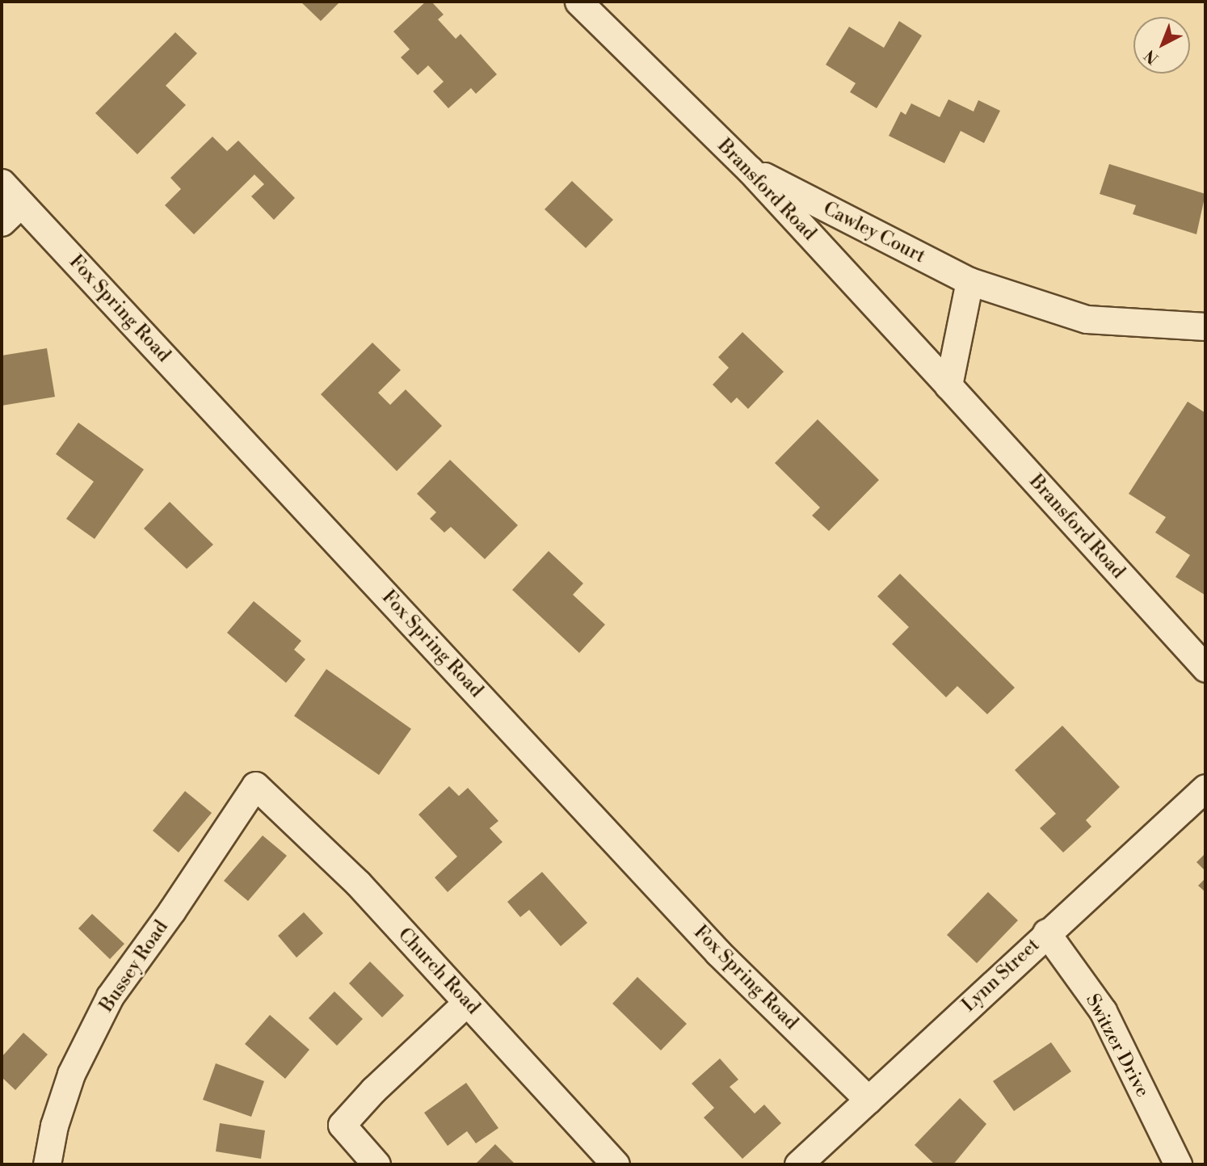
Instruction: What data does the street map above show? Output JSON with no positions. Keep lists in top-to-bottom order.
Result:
{
  "streets": {
    "street": [
      "Bransford Road",
      "Cawley Court",
      "Fox Spring Road",
      "Bussey Road",
      "Church Road",
      "Lynn Street",
      "Switzer Drive"
    ]
  },
  "crossings": [
    ["Bransford Road", "Cawley Court"],
    ["Fox Spring Road", "Lynn Street"],
    ["Bussey Road", "Church Road"],
    ["Lynn Street", "Switzer Drive"]
  ],
  "north": "bottom left"
}
